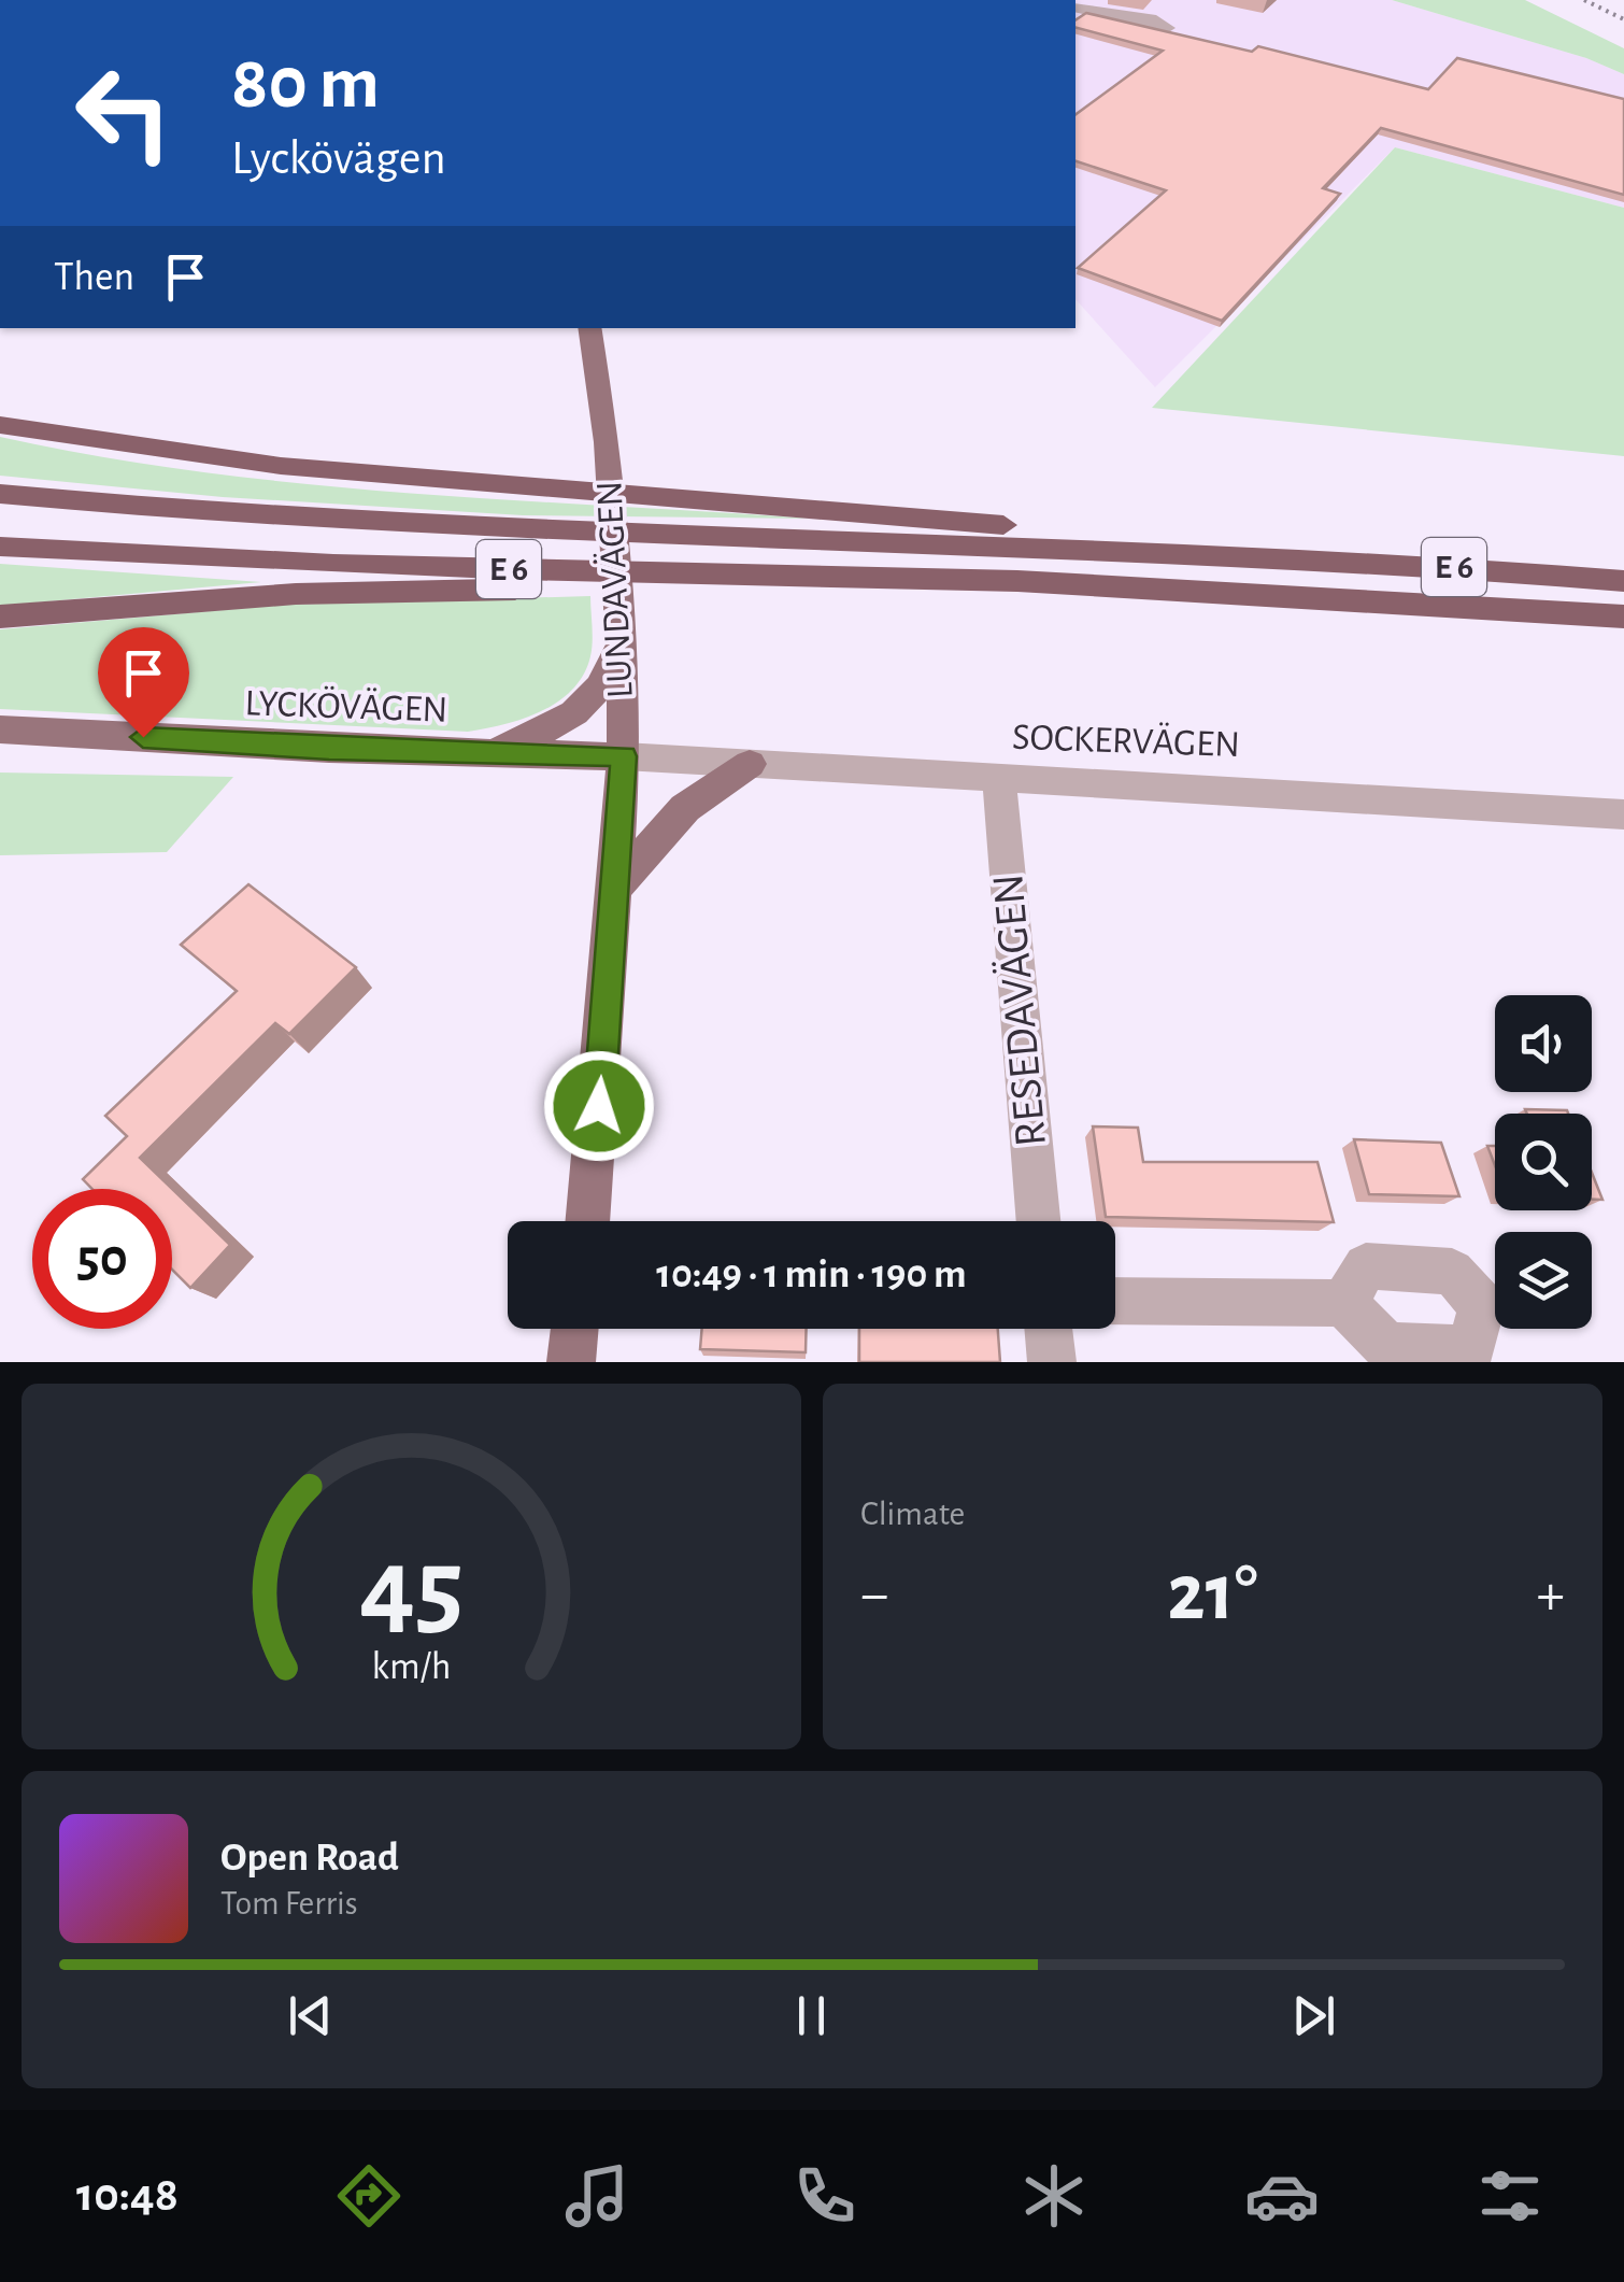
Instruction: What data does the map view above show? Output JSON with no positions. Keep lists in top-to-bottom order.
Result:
{
  "streets": {
    "highway": ["E 6"],
    "main road": ["LUNDAVÄGEN", "LYCKÖVÄGEN"],
    "street": ["SOCKERVÄGEN", "RESEDAVÄGEN"]
  },
  "crossings": [
    ["LUNDAVÄGEN", "LYCKÖVÄGEN"],
    ["LUNDAVÄGEN", "SOCKERVÄGEN"],
    ["LYCKÖVÄGEN", "SOCKERVÄGEN"],
    ["SOCKERVÄGEN", "RESEDAVÄGEN"]
  ],
  "page": {
    "turn": ["80 m", "Lyckövägen"],
    "then": "Then",
    "limit": "50",
    "trip": "10:49 · 1 min · 190 m",
    "tile": "Climate",
    "heat": ["−", "21°", "+"],
    "song": ["Open Road", "Tom Ferris"],
    "tabs": "10:48",
    "gauge": ["45", "km/h"]
  }
}
